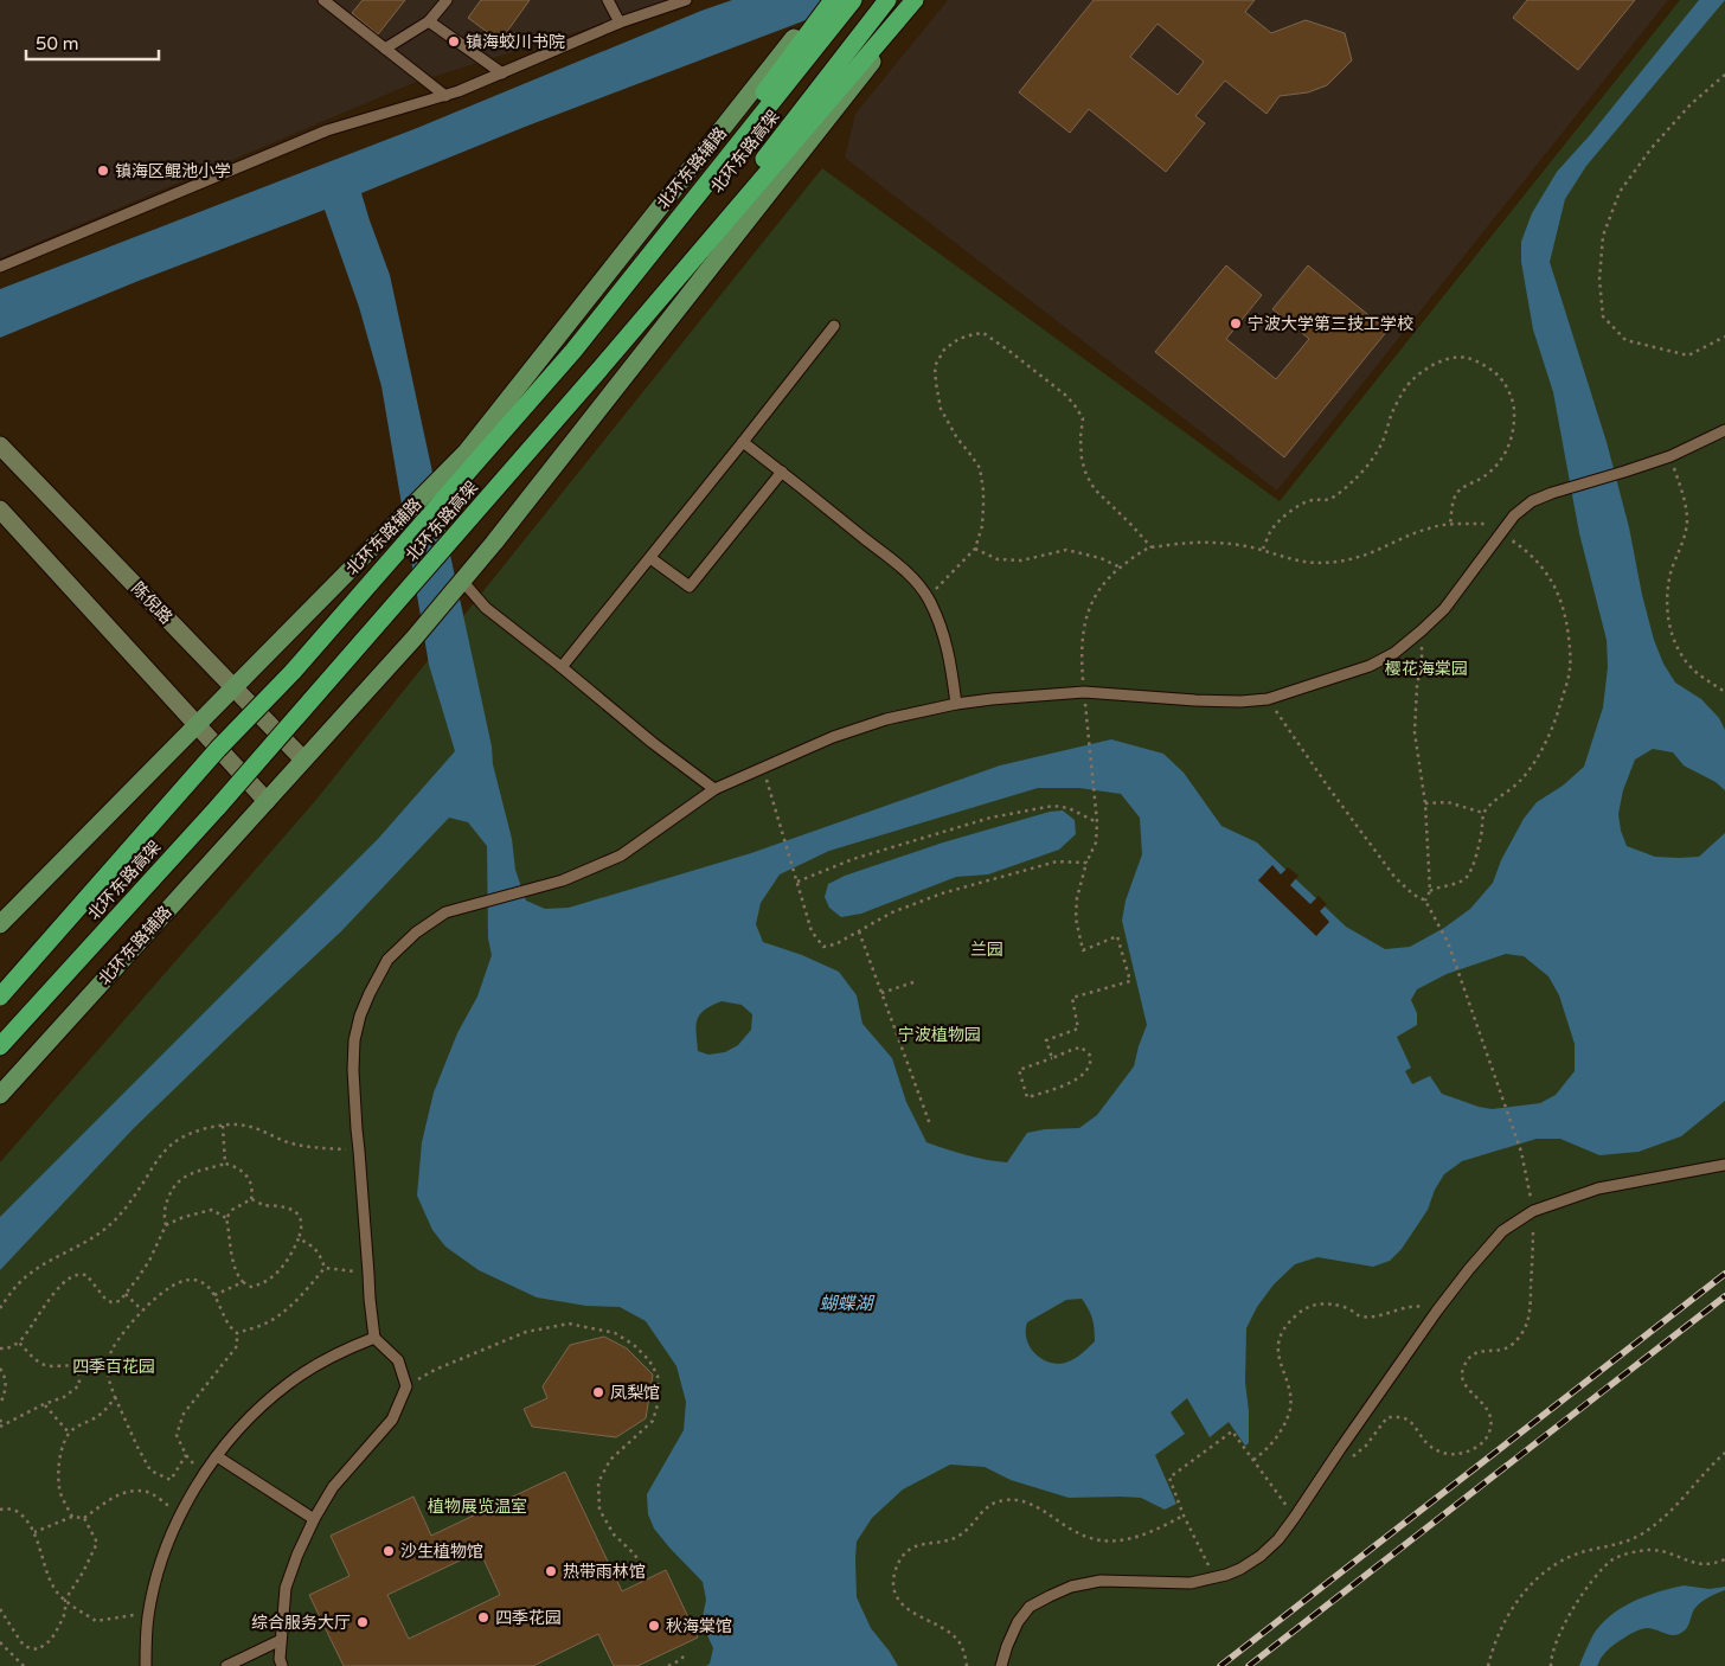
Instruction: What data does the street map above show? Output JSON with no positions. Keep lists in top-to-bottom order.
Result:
{
  "streets": {
    "highway": ["北环东路高架"],
    "main road": ["北环东路辅路"],
    "street": ["陈倪路"]
  },
  "crossings": [
    ["北环东路辅路", "陈倪路"]
  ],
  "water": ["蝴蝶湖"],
  "parks": [
    "樱花海棠园",
    "兰园",
    "宁波植物园",
    "四季百花园",
    "植物展览温室"
  ],
  "places": [
    "镇海蛟川书院",
    "镇海区鲲池小学",
    "宁波大学第三技工学校",
    "凤梨馆",
    "沙生植物馆",
    "热带雨林馆",
    "四季花园",
    "综合服务大厅",
    "秋海棠馆"
  ],
  "scale_bar": "50 m"
}
